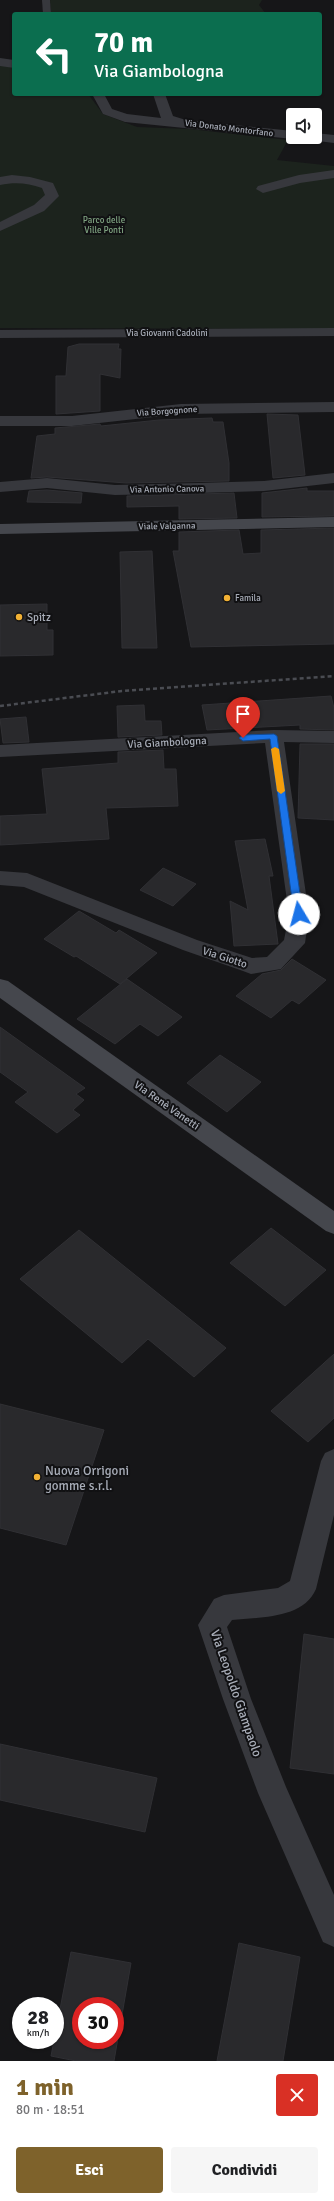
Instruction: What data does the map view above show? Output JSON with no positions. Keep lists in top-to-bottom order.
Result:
{
  "streets": {
    "street": [
      "Via Donato Montorfano",
      "Via Giovanni Cadolini",
      "Via Borgognone",
      "Via Antonio Canova",
      "Viale Valganna",
      "Via Giambologna",
      "Via Giotto",
      "Via Renè Vanetti",
      "Via Leopoldo Giampaolo"
    ]
  },
  "crossings": [
    ["Via Giambologna", "Via Giotto"]
  ],
  "parks": ["Parco delle Ville Ponti"],
  "places": ["Famila", "Spitz", "Nuova Orrigoni gomme s.r.l."],
  "page": {
    "turn": ["70 m", "Via Giambologna"],
    "speed": "28 km/h",
    "limit": "30",
    "heading": ["1 min", "80 m · 18:51"],
    "buttons": ["Esci", "Condividi"]
  }
}
